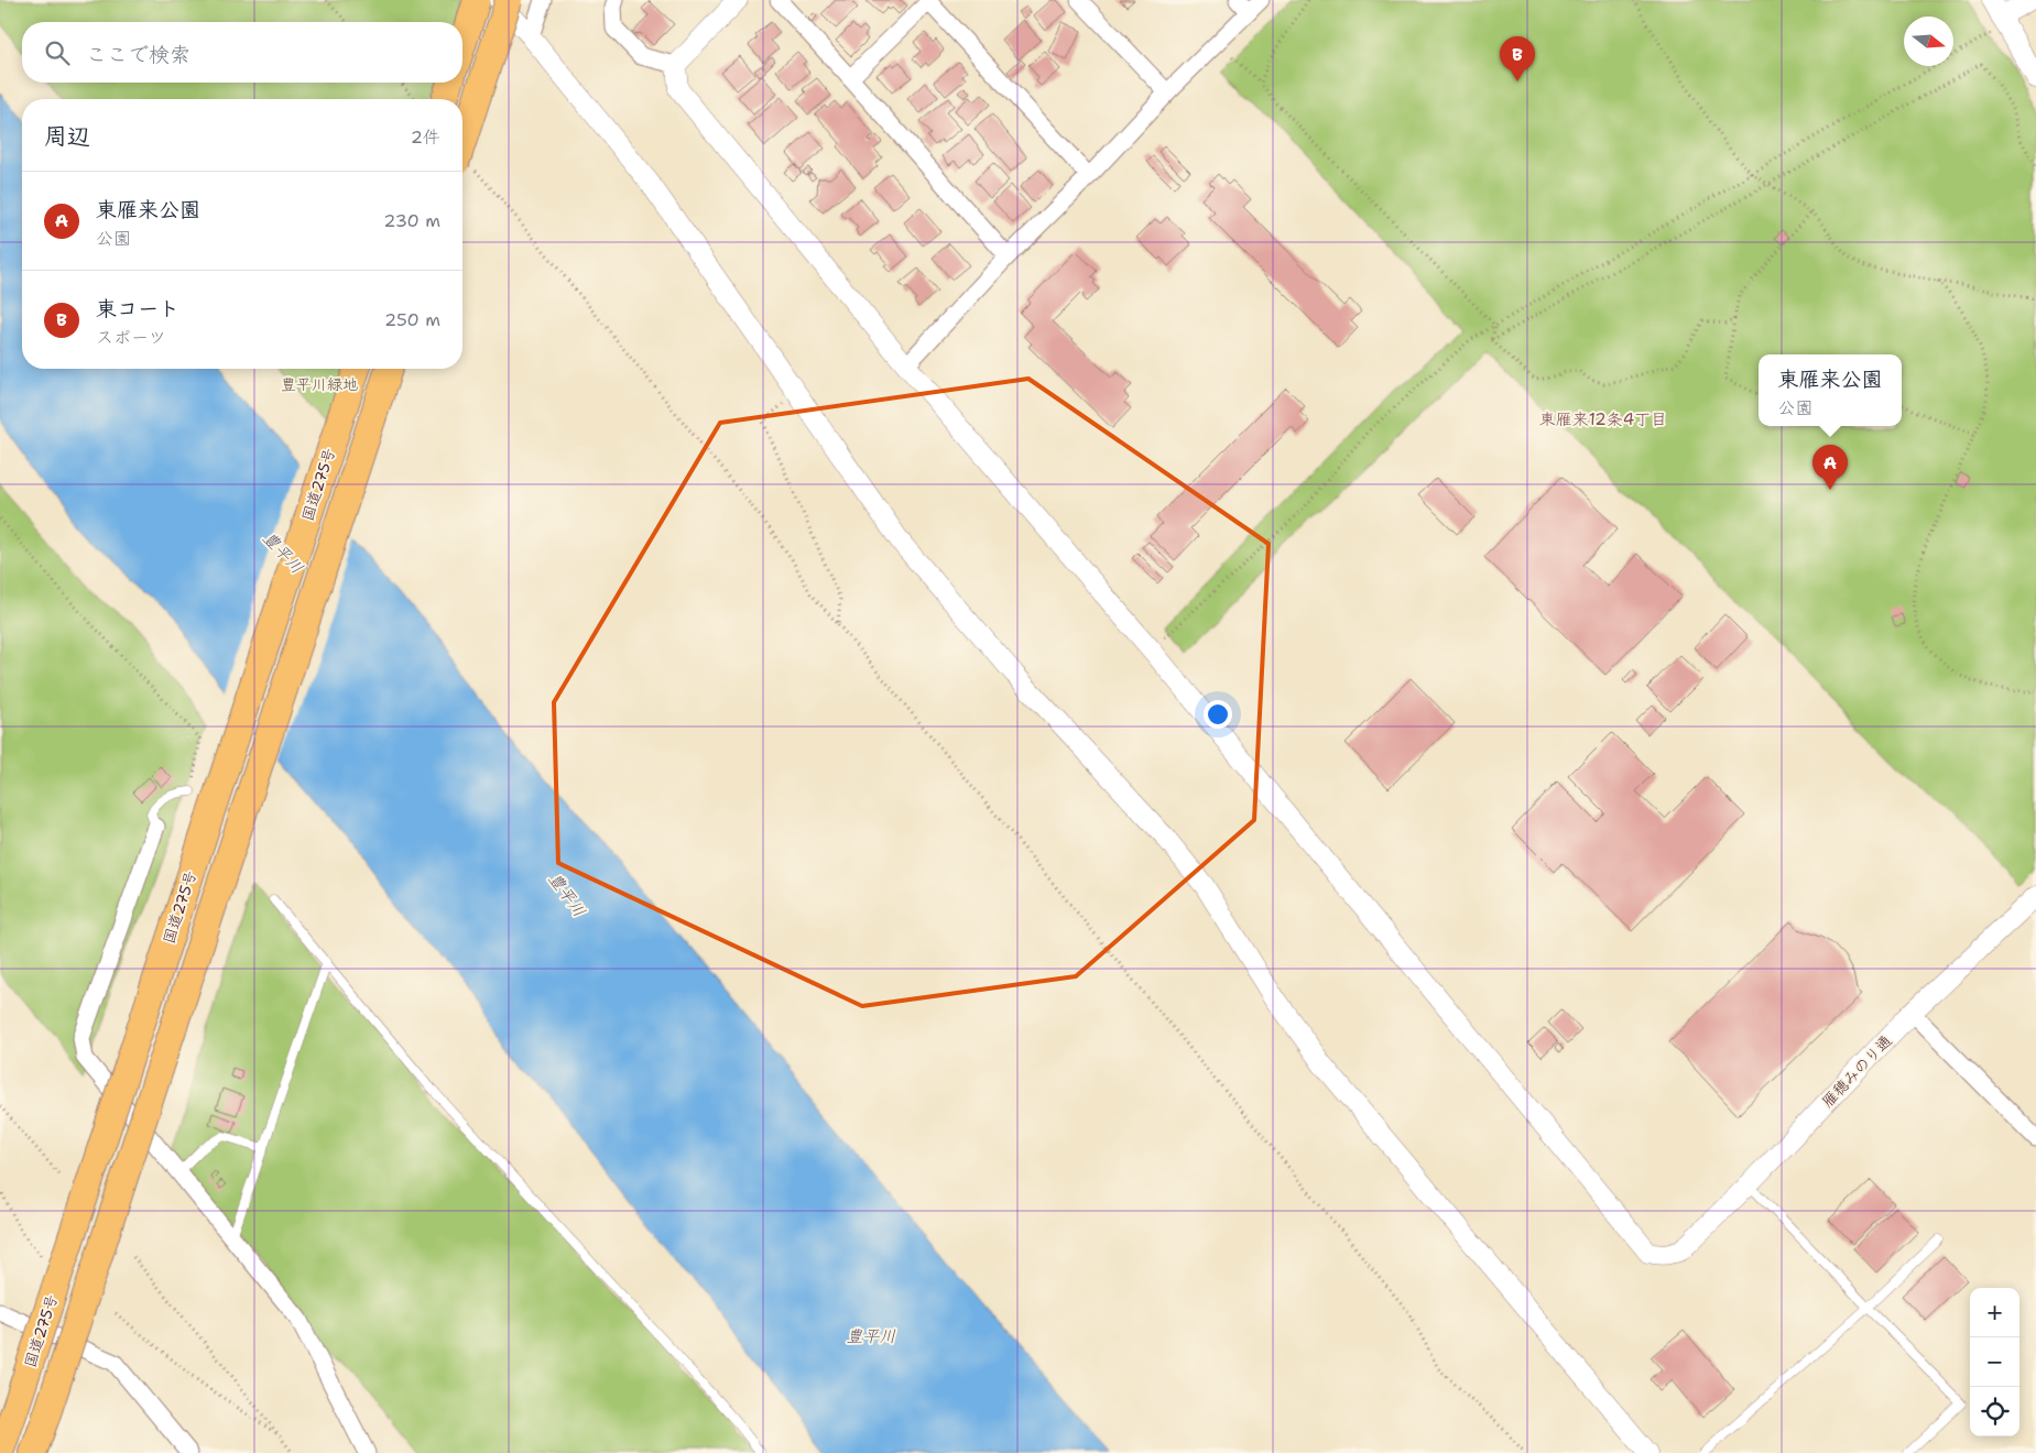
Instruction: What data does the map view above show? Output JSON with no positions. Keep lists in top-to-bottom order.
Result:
{
  "streets": {
    "highway": ["国道275号"],
    "street": ["雁穂みのり通"]
  },
  "districts": ["東雁来12条4丁目"],
  "water": ["豊平川"],
  "parks": ["豊平川緑地"],
  "north": "right",
  "page": {
    "search": "ここで検索",
    "pins": ["B", "A"],
    "heading": ["周辺", "2件"],
    "list": [
      {
        "mark": "A",
        "name": "東雁来公園",
        "note": "公園",
        "value": "230 m"
      },
      {
        "mark": "B",
        "name": "東コート",
        "note": "スポーツ",
        "value": "250 m"
      }
    ],
    "popup": ["東雁来公園", "公園"],
    "map_buttons": ["+", "−"]
  }
}
